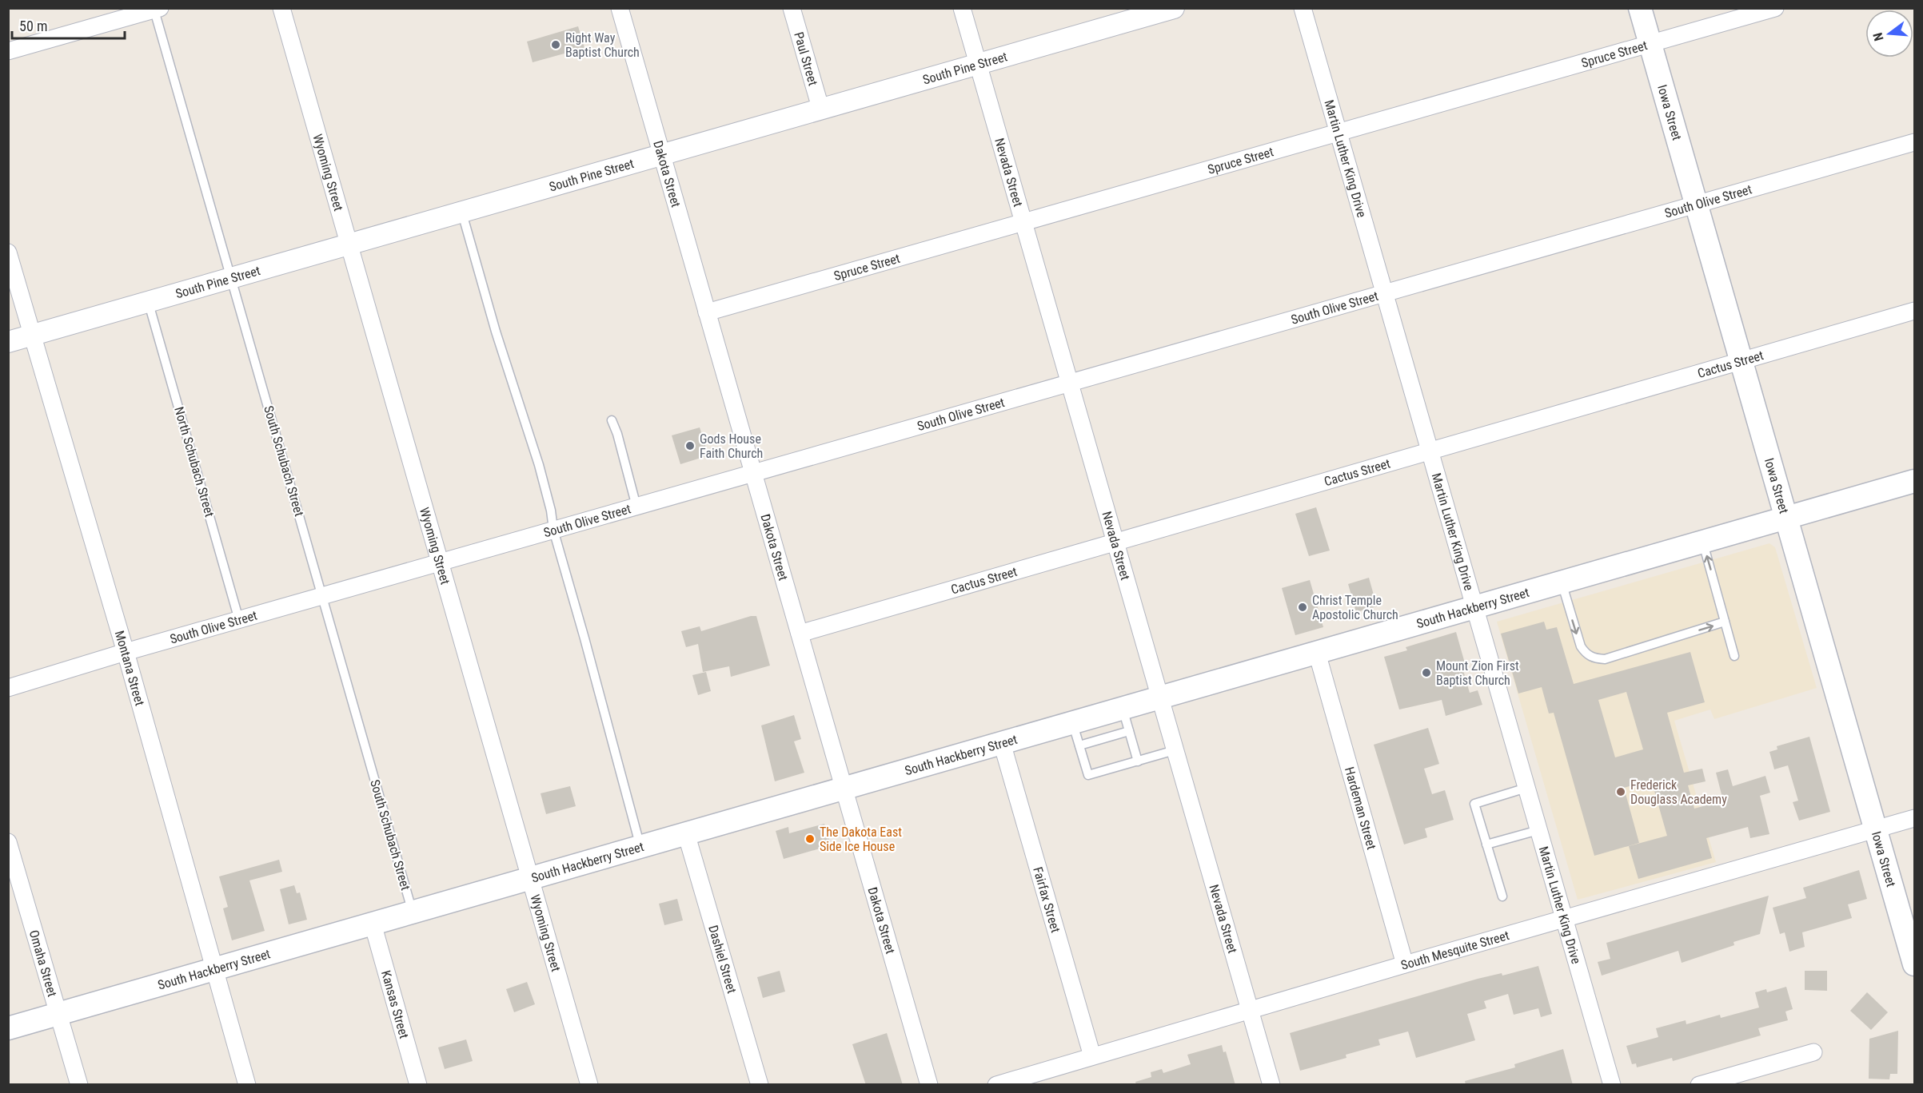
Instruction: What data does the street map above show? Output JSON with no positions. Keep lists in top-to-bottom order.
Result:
{
  "streets": {
    "main road": ["Iowa Street", "South Hackberry Street"],
    "street": [
      "Spruce Street",
      "Paul Street",
      "South Pine Street",
      "Martin Luther King Drive",
      "Wyoming Street",
      "Dakota Street",
      "Nevada Street",
      "South Olive Street",
      "Cactus Street",
      "Montana Street",
      "Hardeman Street",
      "Fairfax Street",
      "South Mesquite Street",
      "Dashiel Street",
      "Omaha Street",
      "Kansas Street"
    ],
    "lane": ["South Schubach Street", "North Schubach Street"]
  },
  "crossings": [
    ["Spruce Street", "Iowa Street"],
    ["Spruce Street", "Martin Luther King Drive"],
    ["Spruce Street", "Dakota Street"],
    ["Spruce Street", "Nevada Street"],
    ["Paul Street", "South Pine Street"],
    ["South Pine Street", "Wyoming Street"],
    ["South Pine Street", "Dakota Street"],
    ["South Pine Street", "Nevada Street"],
    ["South Pine Street", "South Schubach Street"],
    ["South Pine Street", "North Schubach Street"],
    ["South Pine Street", "Montana Street"],
    ["Iowa Street", "South Olive Street"],
    ["Iowa Street", "Cactus Street"],
    ["Iowa Street", "South Hackberry Street"],
    ["Iowa Street", "South Mesquite Street"],
    ["Martin Luther King Drive", "South Olive Street"],
    ["Martin Luther King Drive", "Cactus Street"],
    ["Martin Luther King Drive", "South Hackberry Street"],
    ["Martin Luther King Drive", "South Mesquite Street"],
    ["Wyoming Street", "South Olive Street"],
    ["Wyoming Street", "South Hackberry Street"],
    ["Dakota Street", "South Olive Street"],
    ["Dakota Street", "Cactus Street"],
    ["Dakota Street", "South Hackberry Street"],
    ["Nevada Street", "South Olive Street"],
    ["Nevada Street", "Cactus Street"],
    ["Nevada Street", "South Hackberry Street"],
    ["Nevada Street", "South Mesquite Street"],
    ["South Olive Street", "South Schubach Street"],
    ["South Olive Street", "North Schubach Street"],
    ["South Olive Street", "Montana Street"],
    ["South Schubach Street", "South Hackberry Street"],
    ["South Hackberry Street", "Montana Street"],
    ["South Hackberry Street", "Hardeman Street"],
    ["South Hackberry Street", "Fairfax Street"],
    ["South Hackberry Street", "Dashiel Street"],
    ["South Hackberry Street", "Omaha Street"],
    ["South Hackberry Street", "Kansas Street"],
    ["Hardeman Street", "South Mesquite Street"],
    ["Fairfax Street", "South Mesquite Street"]
  ],
  "places": [
    "Right Way Baptist Church",
    "Gods House Faith Church",
    "Christ Temple Apostolic Church",
    "Mount Zion First Baptist Church",
    "Frederick Douglass Academy",
    "The Dakota East Side Ice House"
  ],
  "scale_bar": "50 m",
  "north": "left"
}
